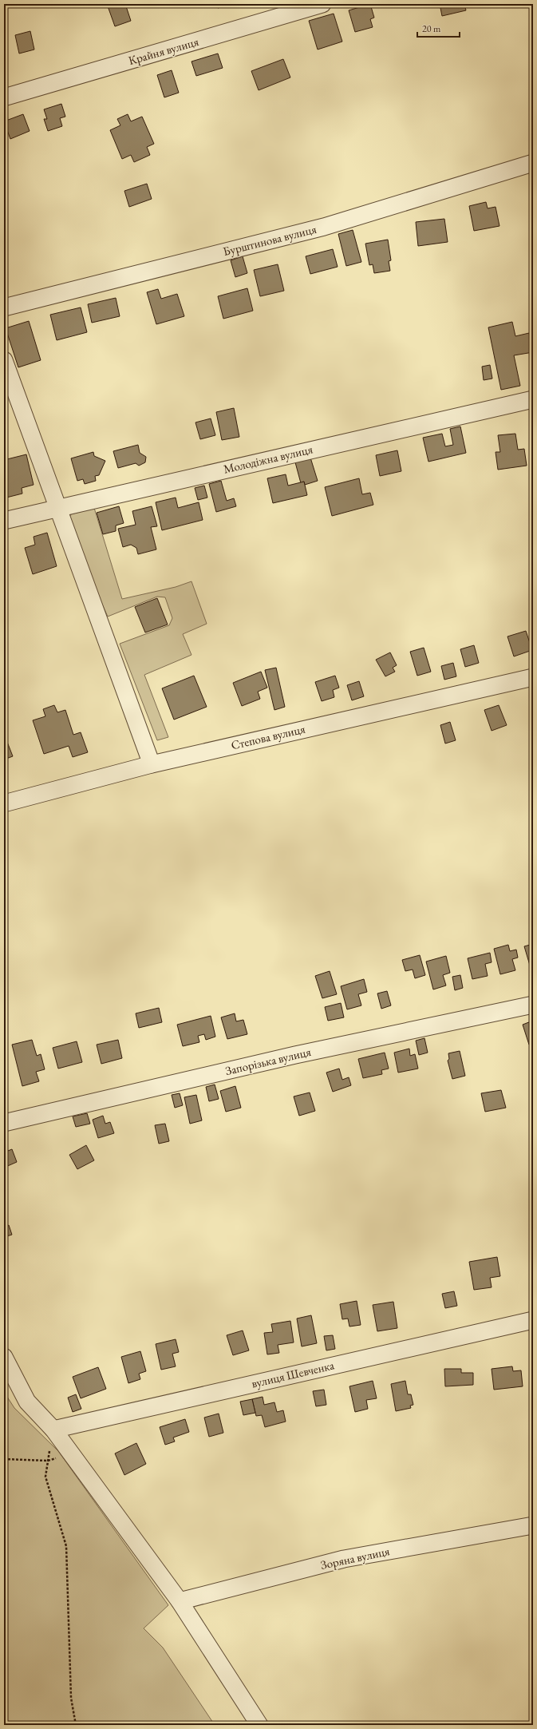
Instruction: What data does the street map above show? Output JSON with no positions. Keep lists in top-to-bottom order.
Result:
{
  "streets": {
    "street": [
      "Крайня вулиця",
      "Бурштинова вулиця",
      "Молодіжна вулиця",
      "Степова вулиця",
      "Запорізька вулиця",
      "вулиця Шевченка",
      "Зоряна вулиця"
    ]
  },
  "scale_bar": "20 m"
}
